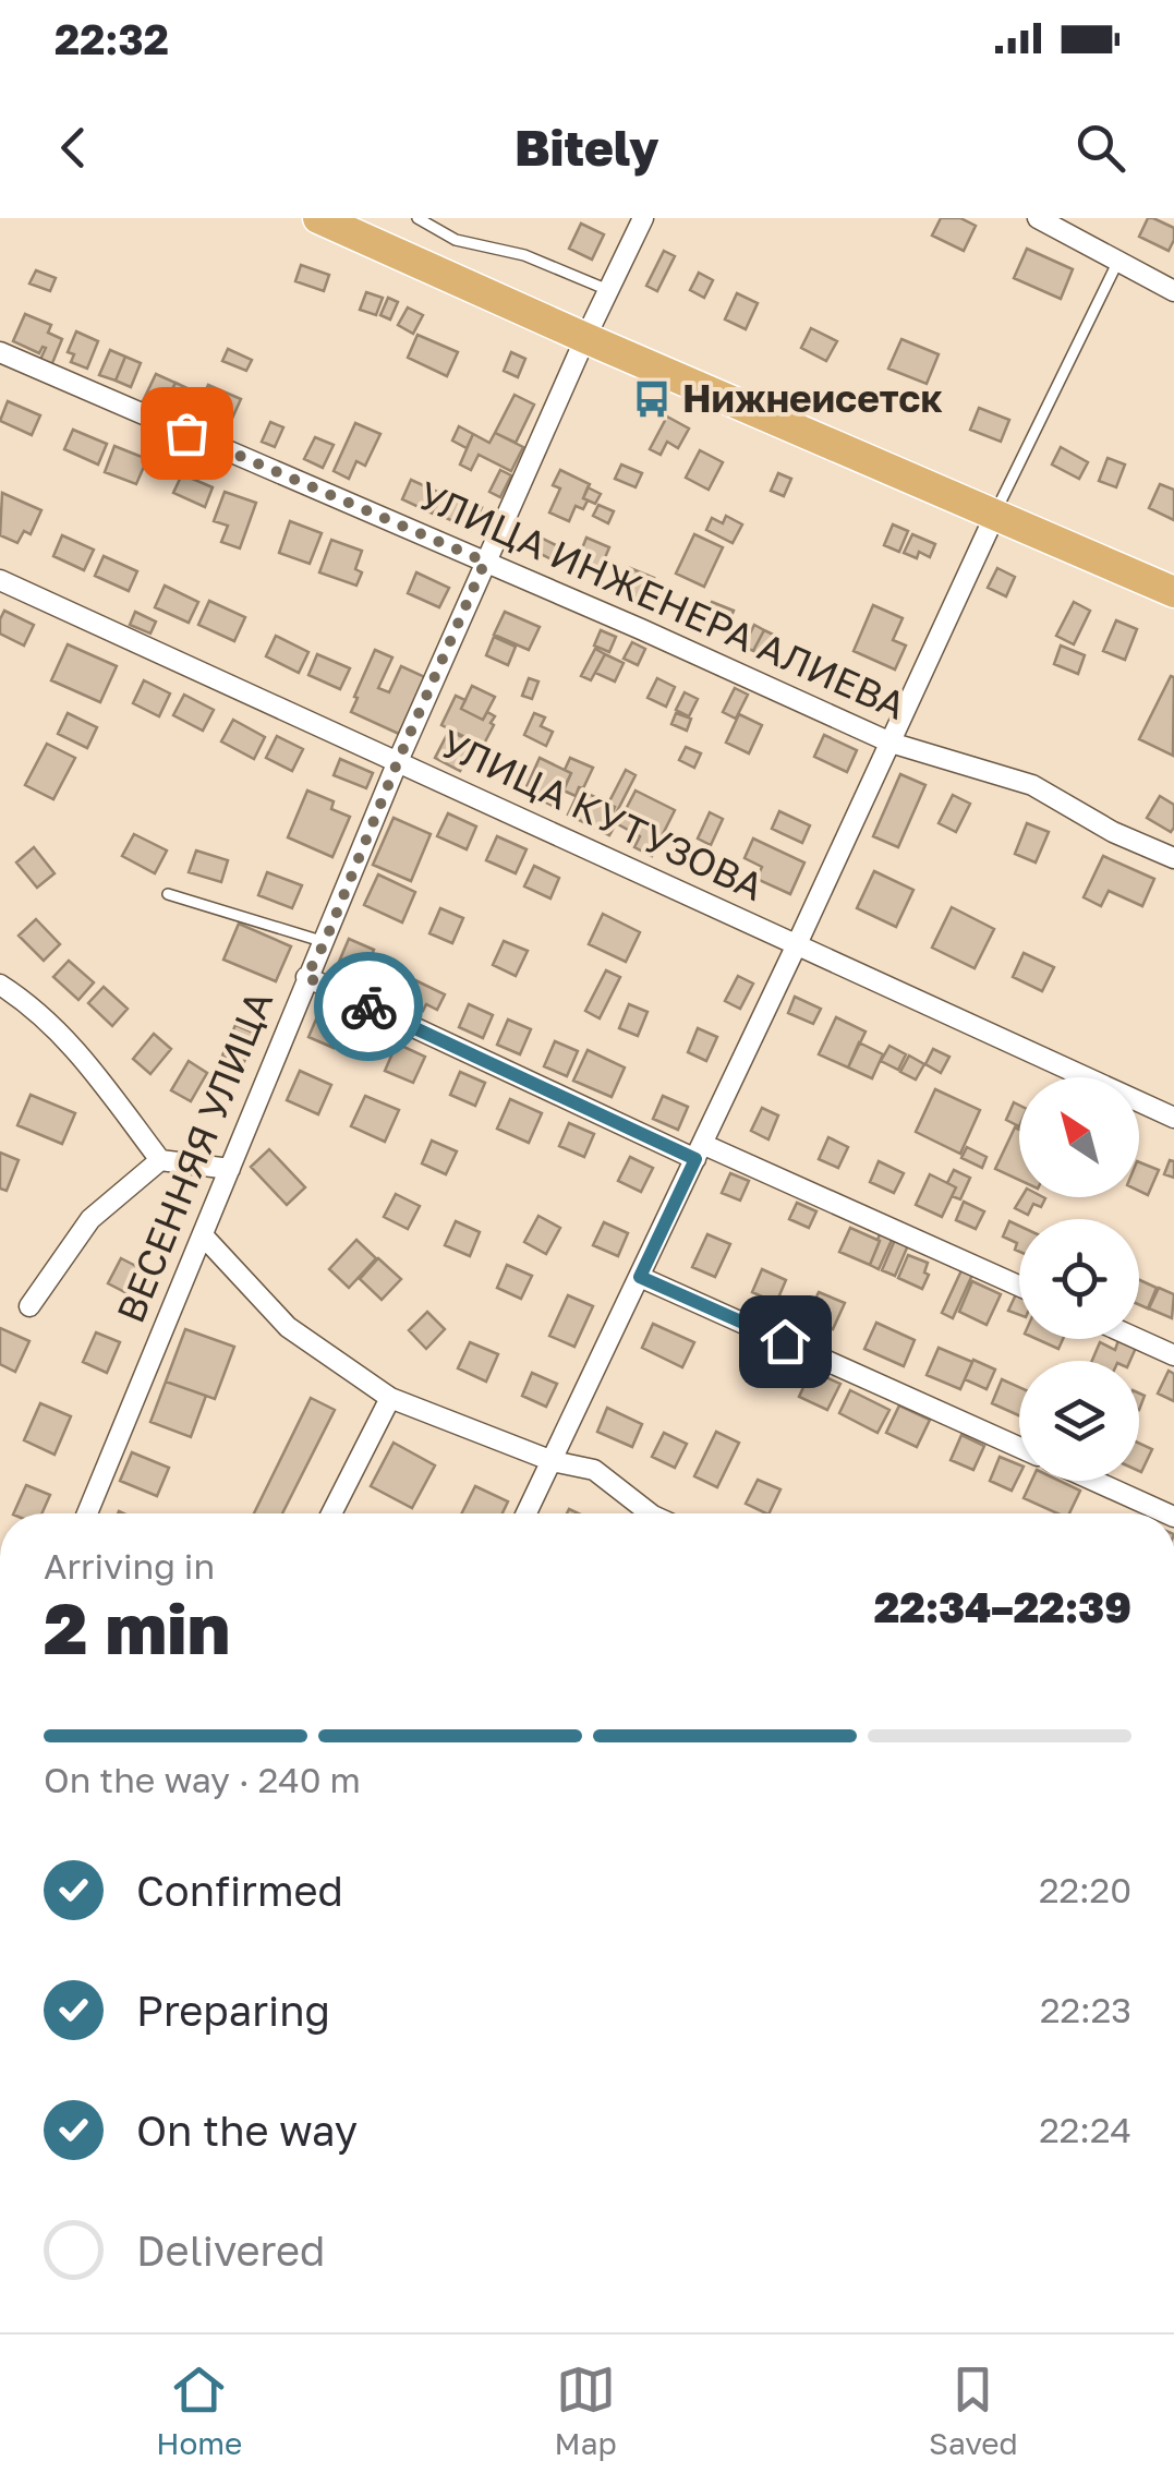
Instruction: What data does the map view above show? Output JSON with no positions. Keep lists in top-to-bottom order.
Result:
{
  "streets": {
    "street": ["УЛИЦА ИНЖЕНЕРА АЛИЕВА", "УЛИЦА КУТУЗОВА", "ВЕСЕННЯЯ УЛИЦА"]
  },
  "crossings": [
    ["УЛИЦА ИНЖЕНЕРА АЛИЕВА", "ВЕСЕННЯЯ УЛИЦА"],
    ["УЛИЦА КУТУЗОВА", "ВЕСЕННЯЯ УЛИЦА"]
  ],
  "places": {
    "bus stop": ["Нижнеисетск"]
  },
  "north": "top left",
  "page": {
    "status": "22:32",
    "header": "Bitely",
    "heading": ["2 min", "Arriving in", "22:34–22:39"],
    "bar": "On the way · 240 m",
    "list": [
      ["Confirmed", "22:20"],
      ["Preparing", "22:23"],
      ["On the way", "22:24"],
      "Delivered"
    ],
    "tabs": ["Home", "Map", "Saved"]
  }
}
